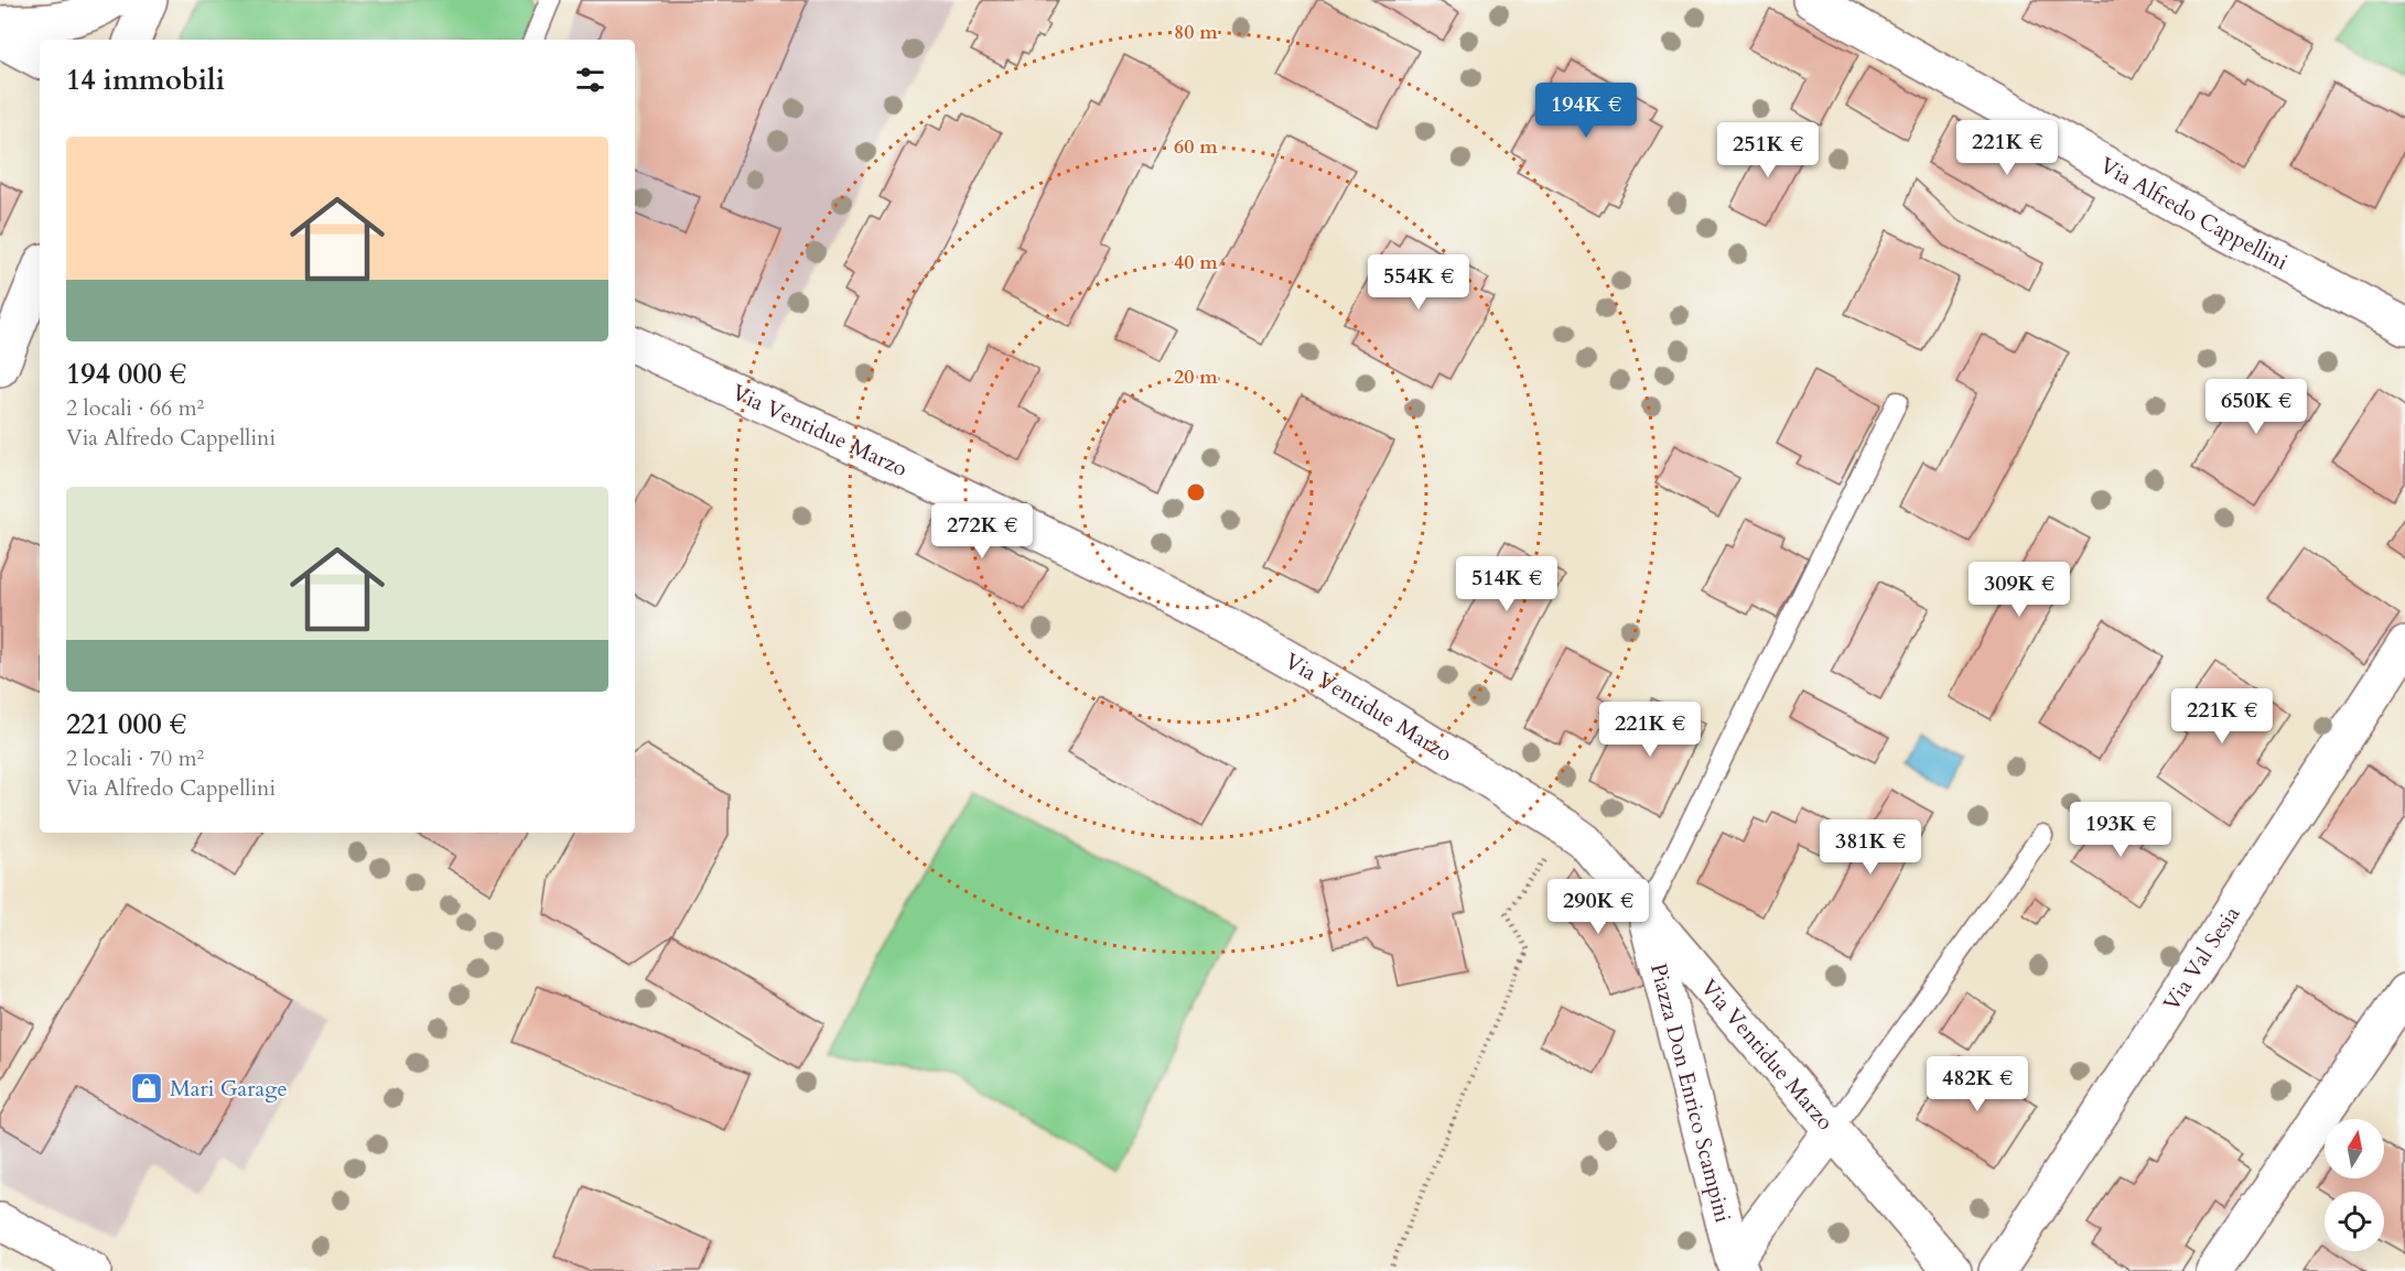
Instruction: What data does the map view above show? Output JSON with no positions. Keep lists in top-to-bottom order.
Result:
{
  "streets": {
    "street": [
      "Via Alfredo Cappellini",
      "Via Ventidue Marzo",
      "Via Val Sesia",
      "Piazza Don Enrico Scampini"
    ]
  },
  "crossings": [
    ["Via Ventidue Marzo", "Piazza Don Enrico Scampini"]
  ],
  "places": {
    "shop": ["Mari Garage"]
  },
  "north": "top",
  "page": {
    "heading": "14 immobili",
    "price": [
      "194K €",
      "221K €",
      "251K €",
      "554K €",
      "650K €",
      "272K €",
      "514K €",
      "309K €",
      "221K €",
      "221K €",
      "193K €",
      "381K €",
      "290K €",
      "482K €"
    ],
    "list": [
      {
        "name": "194 000 €",
        "note": "2 locali · 66 m² · Via Alfredo Cappellini"
      },
      {
        "name": "221 000 €",
        "note": "2 locali · 70 m² · Via Alfredo Cappellini"
      }
    ]
  },
  "rings": [
    "80 m",
    "60 m",
    "40 m",
    "20 m"
  ]
}
